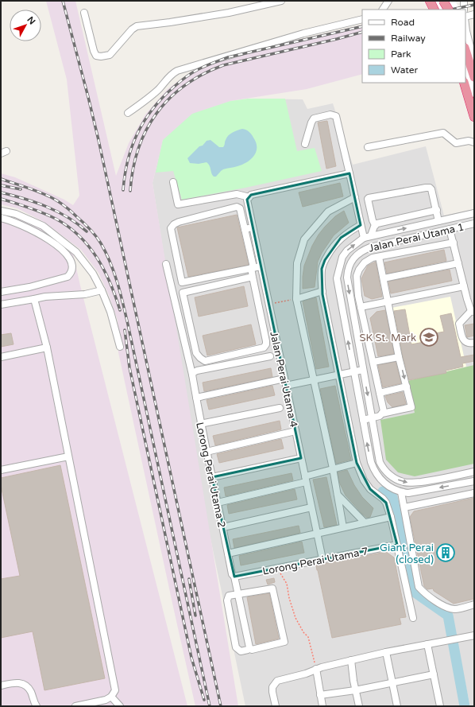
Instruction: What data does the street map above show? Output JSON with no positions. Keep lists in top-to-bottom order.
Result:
{
  "streets": {
    "street": [
      "Jalan Perai Utama 1",
      "Jalan Perai Utama 4",
      "Lorong Perai Utama 2",
      "Lorong Perai Utama 7"
    ]
  },
  "crossings": [
    ["Jalan Perai Utama 4", "Lorong Perai Utama 7"],
    ["Lorong Perai Utama 2", "Lorong Perai Utama 7"]
  ],
  "places": {
    "school or university": ["SK St. Mark"],
    "building": ["Giant Perai (closed)"]
  },
  "legend": [
    "Road",
    "Railway",
    "Park",
    "Water"
  ],
  "north": "top right"
}
